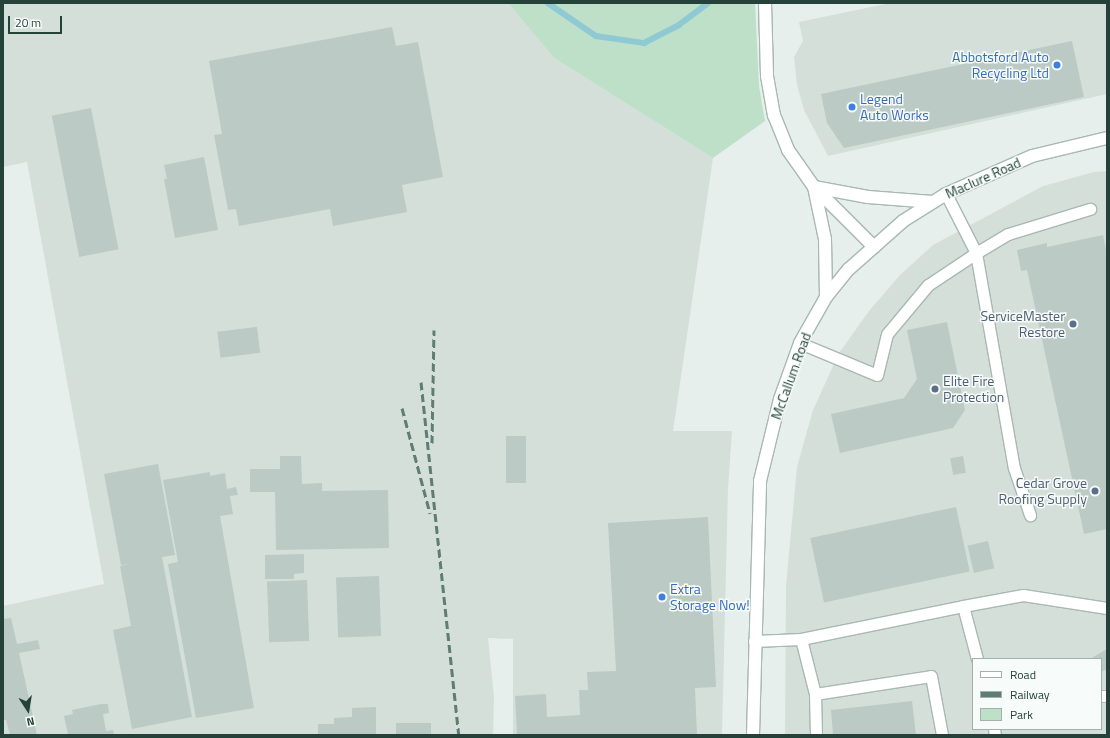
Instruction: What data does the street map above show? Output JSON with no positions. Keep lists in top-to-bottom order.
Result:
{
  "streets": {
    "main road": ["Maclure Road", "McCallum Road"]
  },
  "crossings": [
    ["Maclure Road", "McCallum Road"]
  ],
  "places": [
    "Abbotsford Auto Recycling Ltd",
    "Legend Auto Works",
    "ServiceMaster Restore",
    "Elite Fire Protection",
    "Cedar Grove Roofing Supply",
    "Extra Storage Now!"
  ],
  "legend": ["Road", "Railway", "Park"],
  "scale_bar": "20 m",
  "north": "bottom"
}
